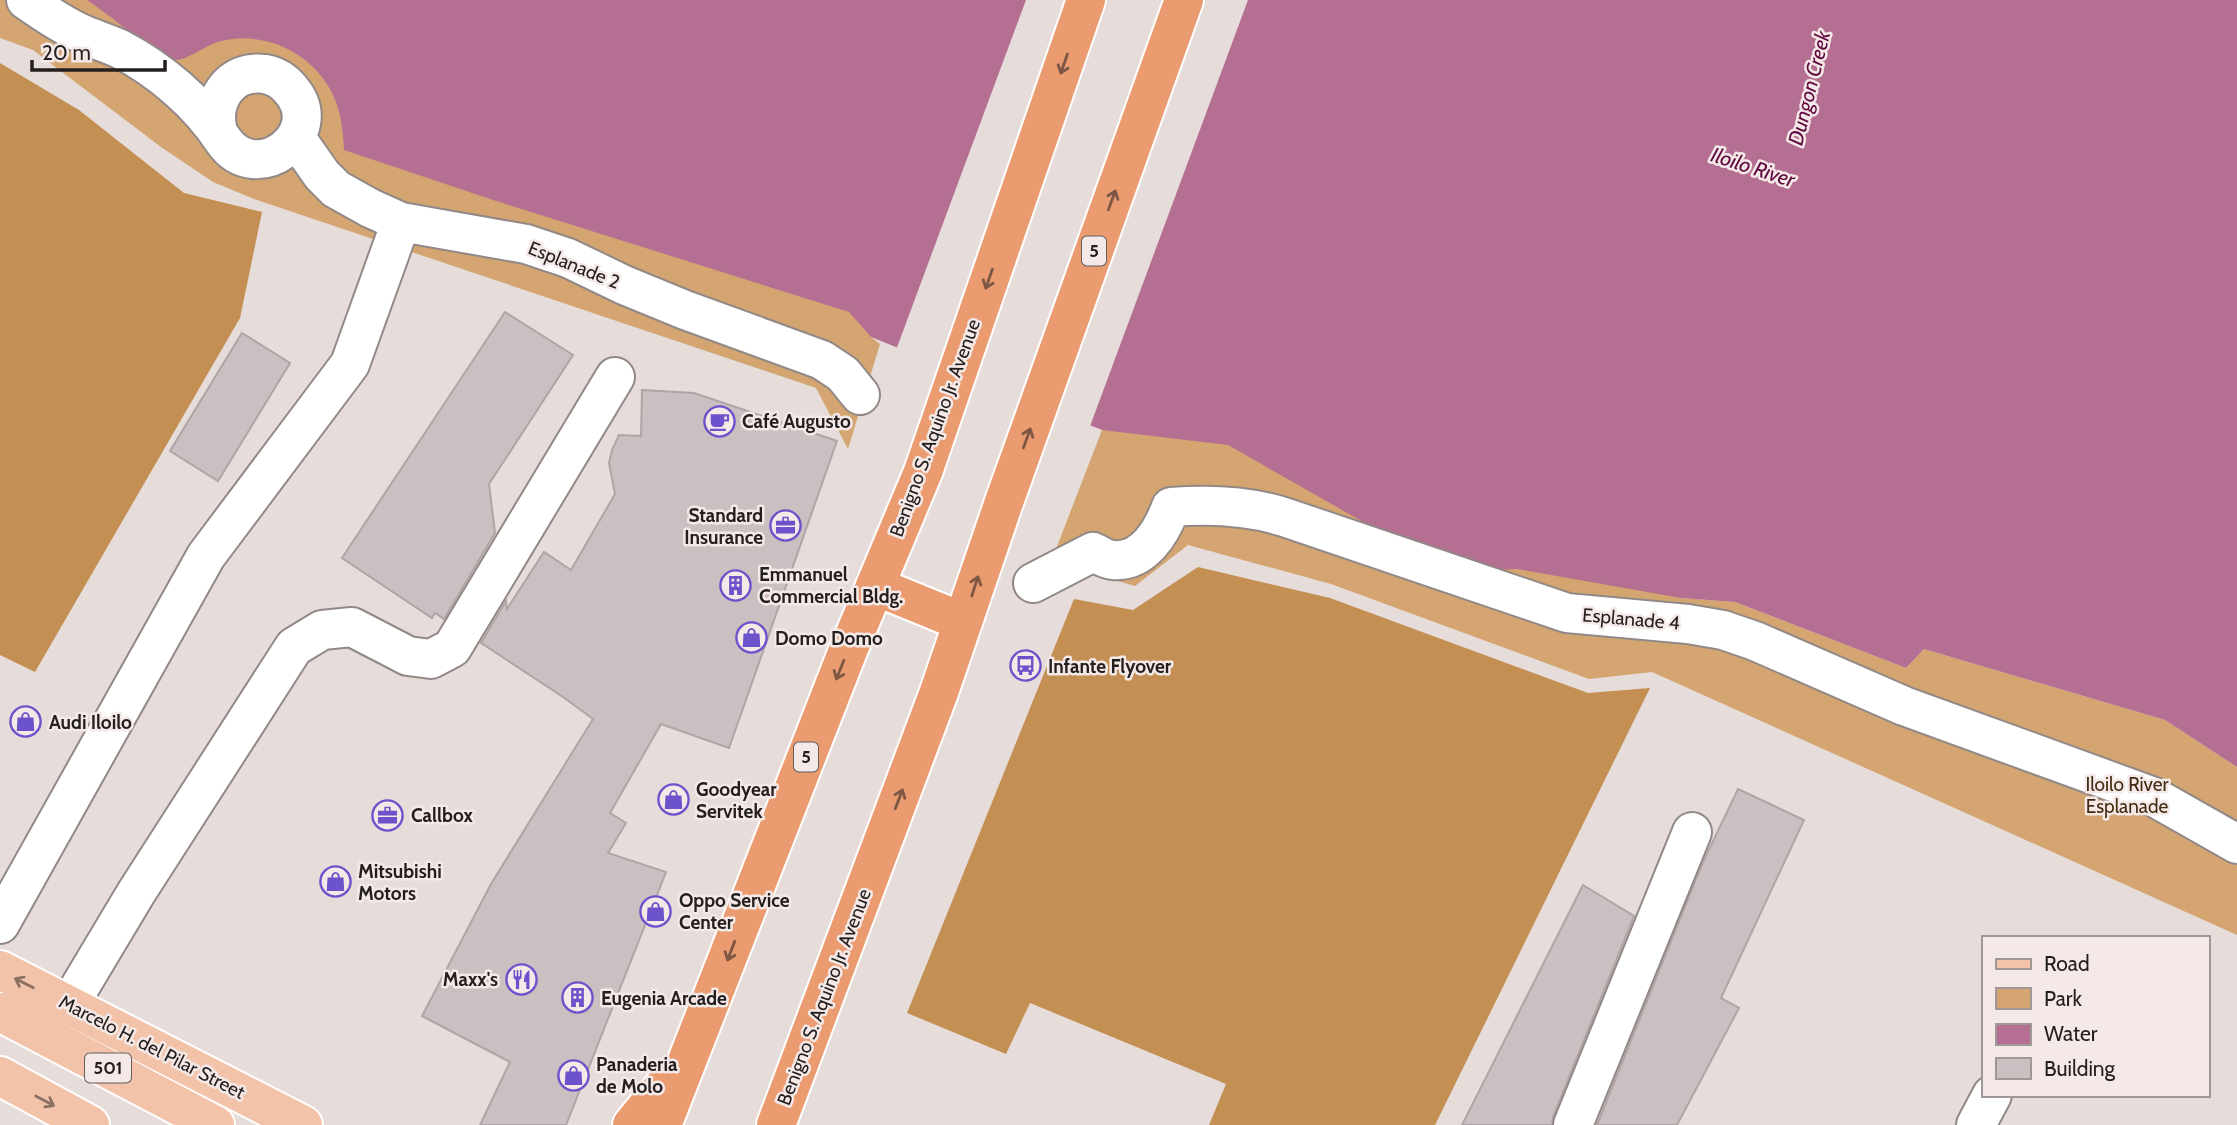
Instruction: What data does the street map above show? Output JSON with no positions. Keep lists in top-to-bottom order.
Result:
{
  "streets": {
    "highway": ["5", "Benigno S. Aquino Jr. Avenue"],
    "main road": ["Marcelo H. del Pilar Street", "501"],
    "street": ["Esplanade 2", "Esplanade 4"]
  },
  "water": ["Dungon Creek", "Iloilo River"],
  "parks": ["Iloilo River Esplanade"],
  "places": {
    "cafe": ["Café Augusto"],
    "office": ["Standard Insurance", "Callbox"],
    "building": ["Emmanuel Commercial Bldg.", "Eugenia Arcade"],
    "shop": [
      "Domo Domo",
      "Audi Iloilo",
      "Goodyear Servitek",
      "Mitsubishi Motors",
      "Oppo Service Center",
      "Panaderia de Molo"
    ],
    "bus stop": ["Infante Flyover"],
    "restaurant": ["Maxx's"]
  },
  "legend": [
    "Road",
    "Park",
    "Water",
    "Building"
  ],
  "scale_bar": "20 m"
}
